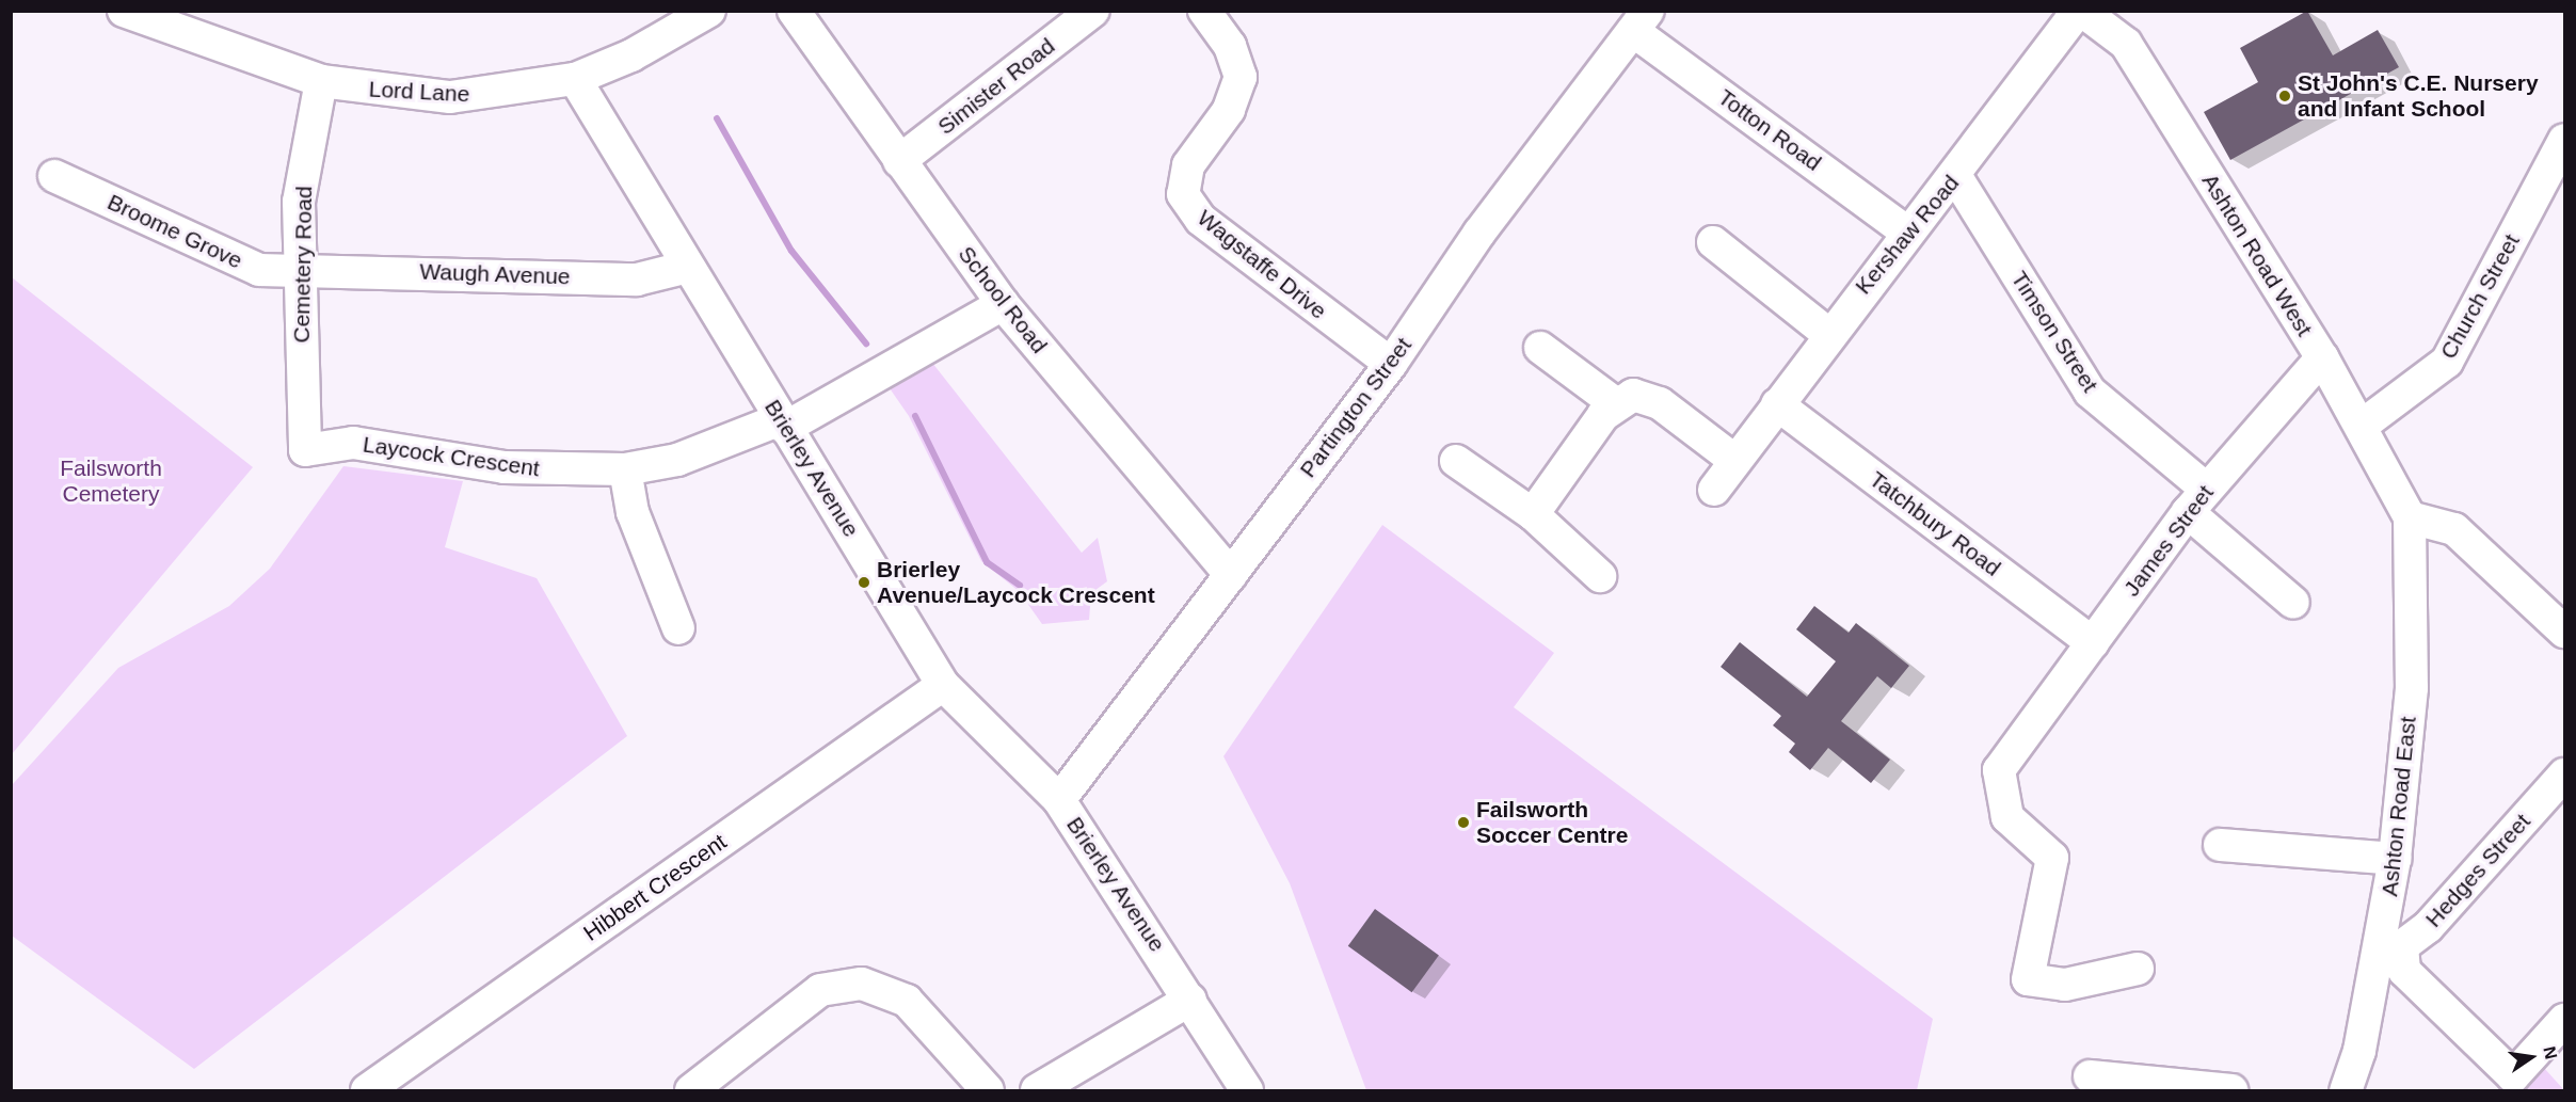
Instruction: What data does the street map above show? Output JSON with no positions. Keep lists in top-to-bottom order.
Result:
{
  "streets": {
    "street": [
      "Simister Road",
      "Lord Lane",
      "Totton Road",
      "Broome Grove",
      "Kershaw Road",
      "Ashton Road West",
      "Cemetery Road",
      "Wagstaffe Drive",
      "Waugh Avenue",
      "Church Street",
      "School Road",
      "Timson Street",
      "Partington Street",
      "Laycock Crescent",
      "Brierley Avenue",
      "Tatchbury Road",
      "James Street",
      "Ashton Road East",
      "Hedges Street",
      "Hibbert Crescent"
    ]
  },
  "crossings": [
    ["Simister Road", "School Road"],
    ["Lord Lane", "Cemetery Road"],
    ["Lord Lane", "Brierley Avenue"],
    ["Totton Road", "Kershaw Road"],
    ["Totton Road", "Partington Street"],
    ["Broome Grove", "Cemetery Road"],
    ["Broome Grove", "Waugh Avenue"],
    ["Kershaw Road", "Ashton Road West"],
    ["Kershaw Road", "Timson Street"],
    ["Kershaw Road", "Tatchbury Road"],
    ["Ashton Road West", "Church Street"],
    ["Ashton Road West", "James Street"],
    ["Ashton Road West", "Ashton Road East"],
    ["Cemetery Road", "Waugh Avenue"],
    ["Cemetery Road", "Laycock Crescent"],
    ["Wagstaffe Drive", "Partington Street"],
    ["Waugh Avenue", "Brierley Avenue"],
    ["School Road", "Partington Street"],
    ["School Road", "Laycock Crescent"],
    ["Timson Street", "James Street"],
    ["Partington Street", "Brierley Avenue"],
    ["Laycock Crescent", "Brierley Avenue"],
    ["Brierley Avenue", "Hibbert Crescent"],
    ["Tatchbury Road", "James Street"],
    ["Ashton Road East", "Hedges Street"]
  ],
  "parks": ["Failsworth Cemetery"],
  "places": ["St John's C.E. Nursery and Infant School", "Brierley Avenue/Laycock Crescent", "Failsworth Soccer Centre"],
  "north": "right"
}
